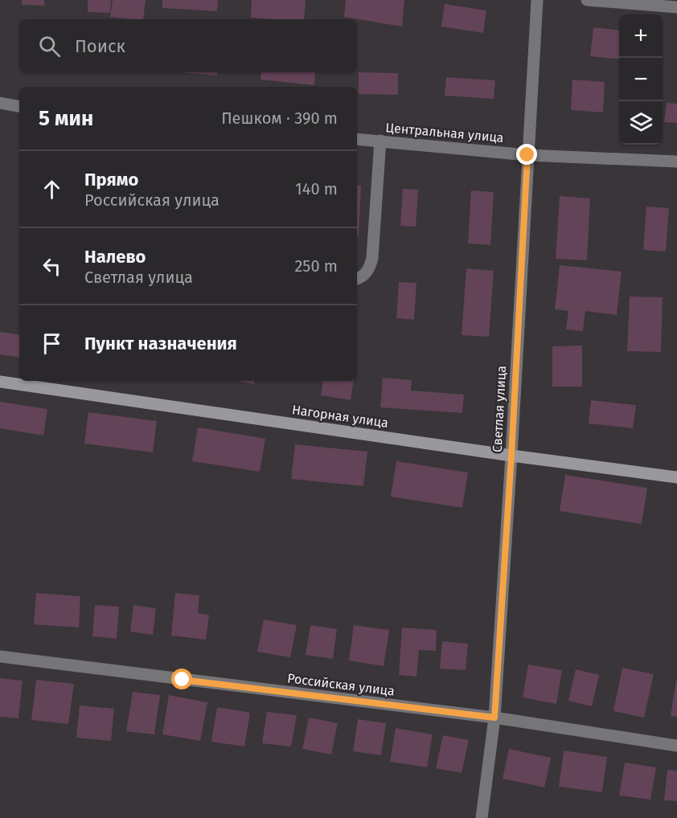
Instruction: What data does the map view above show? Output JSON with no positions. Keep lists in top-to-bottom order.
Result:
{
  "streets": {
    "street": [
      "Центральная улица",
      "Светлая улица",
      "Нагорная улица",
      "Российская улица"
    ]
  },
  "crossings": [
    ["Центральная улица", "Светлая улица"],
    ["Светлая улица", "Нагорная улица"],
    ["Светлая улица", "Российская улица"]
  ],
  "page": {
    "map_buttons": ["+", "−"],
    "search": "Поиск",
    "heading": ["5 мин", "Пешком · 390 m"],
    "list": [
      ["Прямо", "Российская улица", "140 m"],
      ["Налево", "Светлая улица", "250 m"],
      "Пункт назначения"
    ]
  }
}
